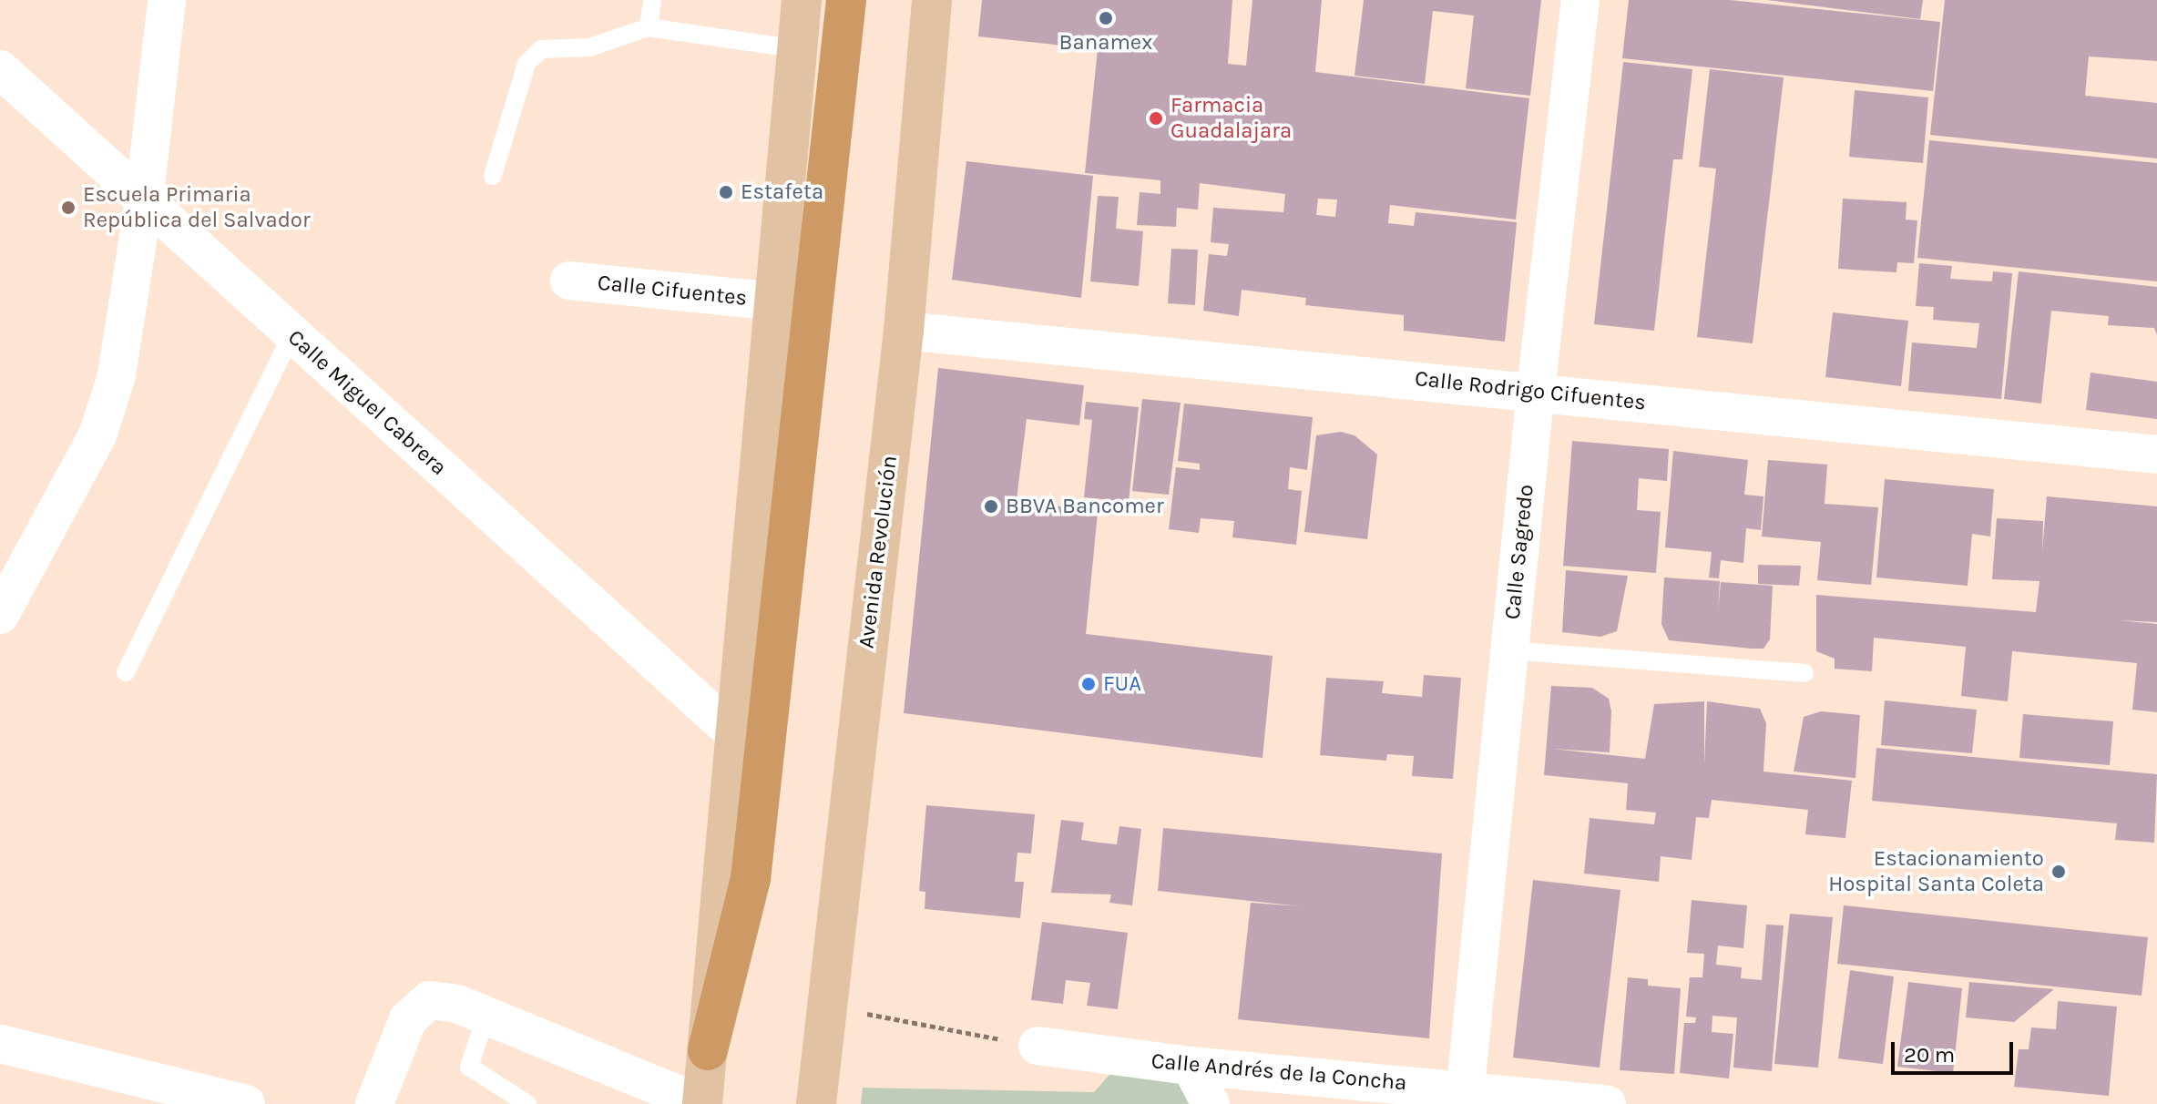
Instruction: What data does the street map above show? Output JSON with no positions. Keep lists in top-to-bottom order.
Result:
{
  "streets": {
    "main road": ["Avenida Revolución"],
    "street": [
      "Calle Cifuentes",
      "Calle Rodrigo Cifuentes",
      "Calle Miguel Cabrera",
      "Calle Sagredo",
      "Calle Andrés de la Concha"
    ]
  },
  "crossings": [
    ["Calle Rodrigo Cifuentes", "Avenida Revolución"],
    ["Calle Rodrigo Cifuentes", "Calle Sagredo"],
    ["Calle Sagredo", "Calle Andrés de la Concha"]
  ],
  "places": [
    "Banamex",
    "Farmacia Guadalajara",
    "Estafeta",
    "Escuela Primaria República del Salvador",
    "BBVA Bancomer",
    "FUA",
    "Estacionamiento Hospital Santa Coleta"
  ],
  "scale_bar": "20 m"
}
